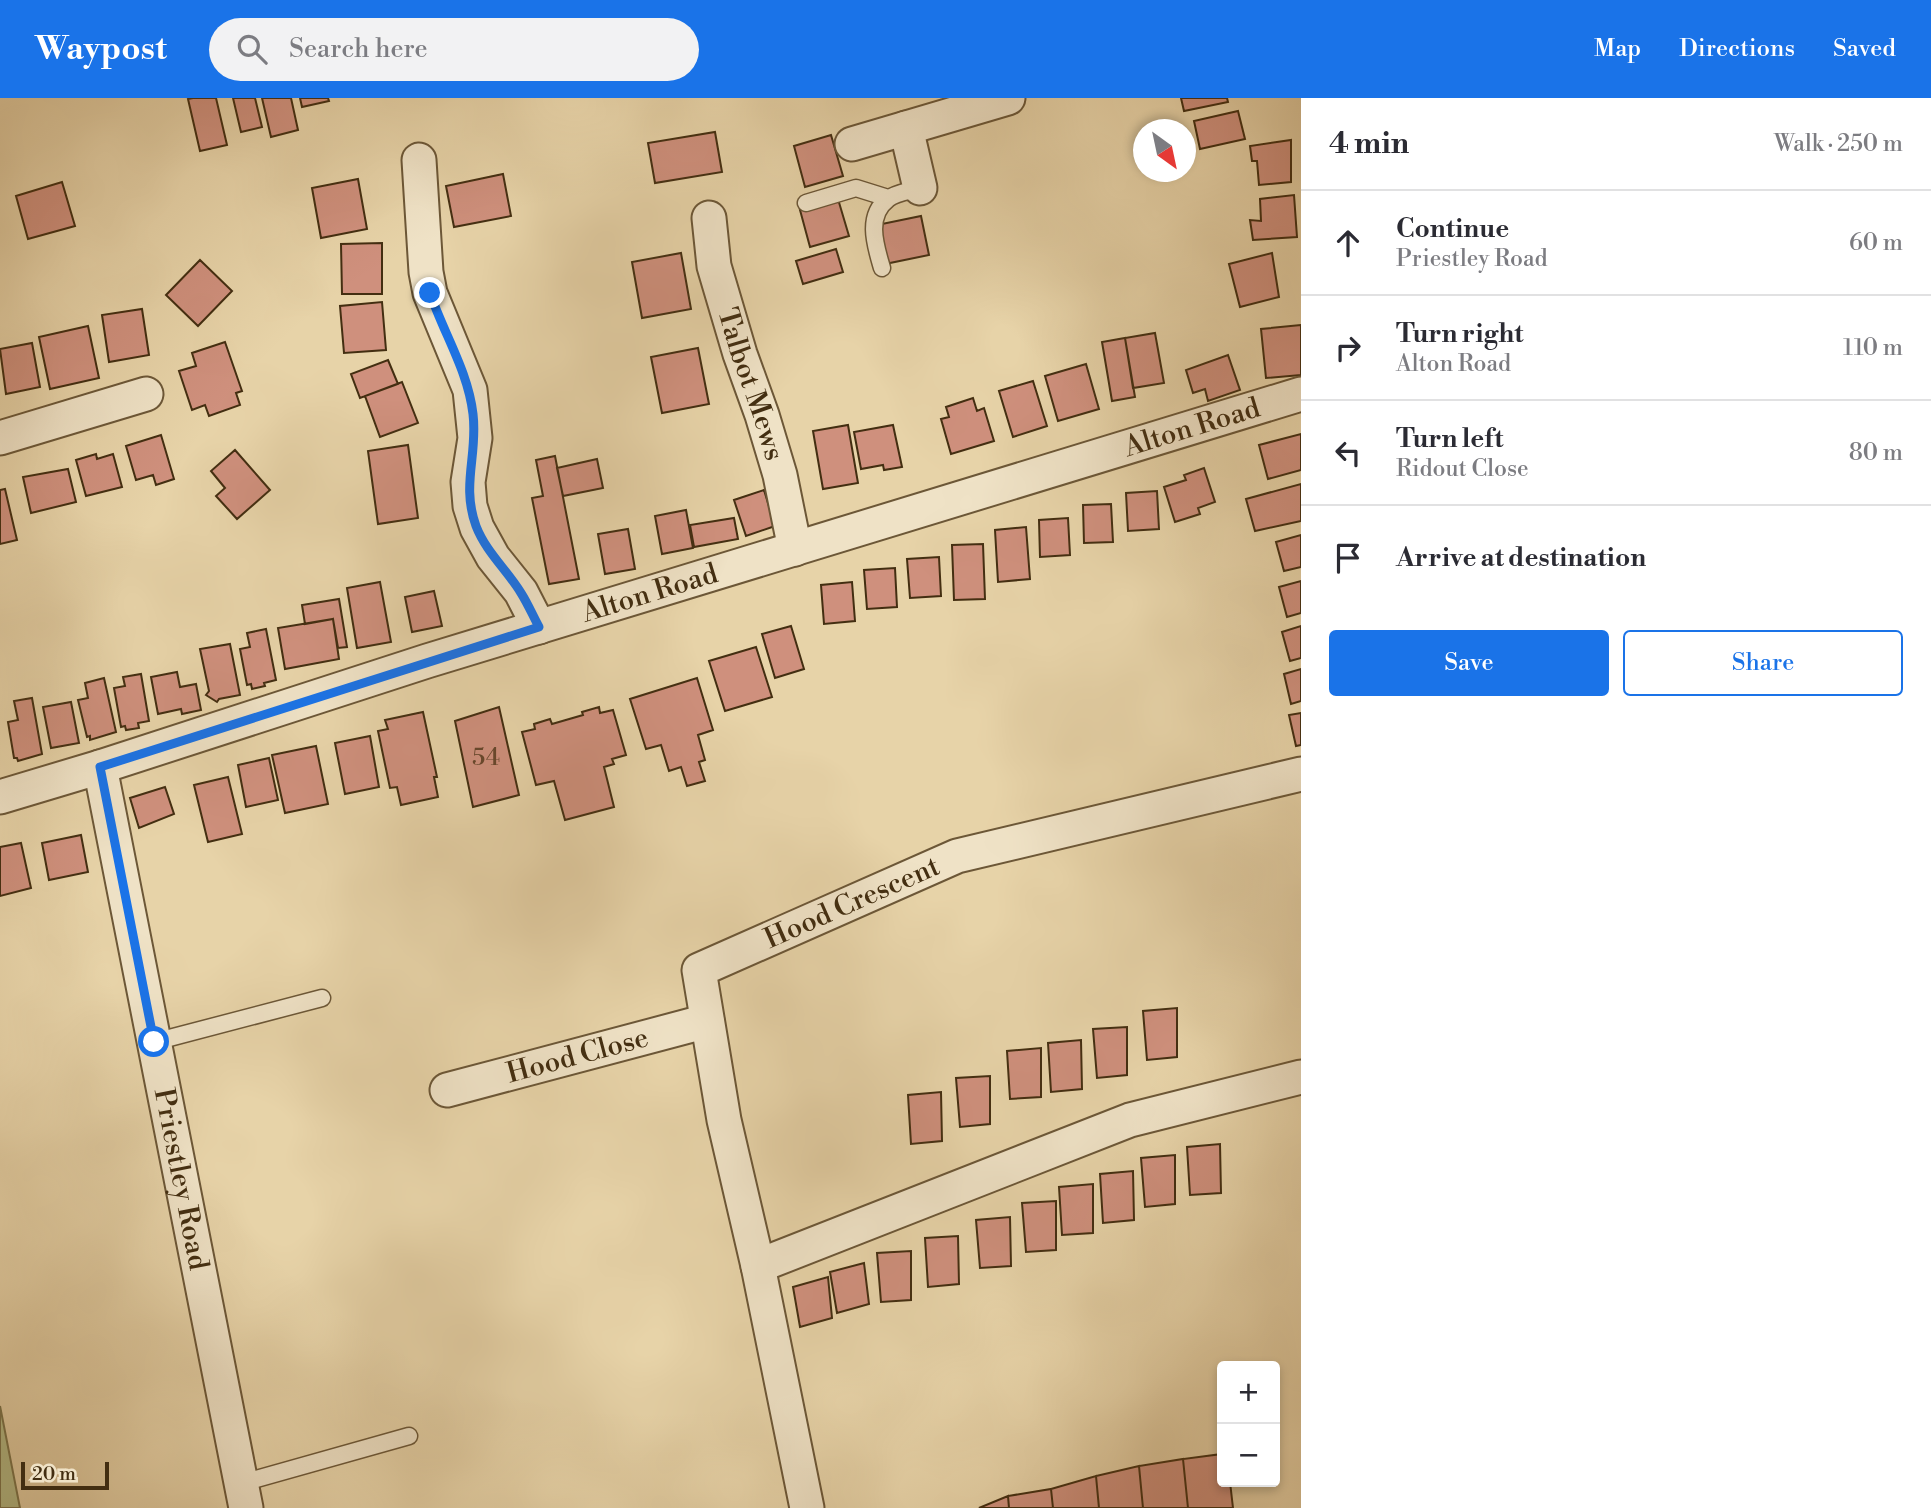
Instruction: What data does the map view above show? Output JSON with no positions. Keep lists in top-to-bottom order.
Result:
{
  "streets": {
    "street": [
      "Talbot Mews",
      "Alton Road",
      "Hood Crescent",
      "Hood Close",
      "Priestley Road"
    ]
  },
  "crossings": [
    ["Talbot Mews", "Alton Road"],
    ["Alton Road", "Priestley Road"],
    ["Hood Crescent", "Hood Close"]
  ],
  "house_numbers": ["54"],
  "scale_bar": "20 m",
  "north": "bottom right",
  "page": {
    "header": "Waypost",
    "search": "Search here",
    "nav": ["Map", "Directions", "Saved"],
    "heading": ["4 min", "Walk · 250 m"],
    "list": [
      ["Continue", "Priestley Road", "60 m"],
      ["Turn right", "Alton Road", "110 m"],
      ["Turn left", "Ridout Close", "80 m"],
      "Arrive at destination"
    ],
    "buttons": ["Save", "Share"],
    "map_buttons": ["+", "−"],
    "scale": "20 m"
  }
}
